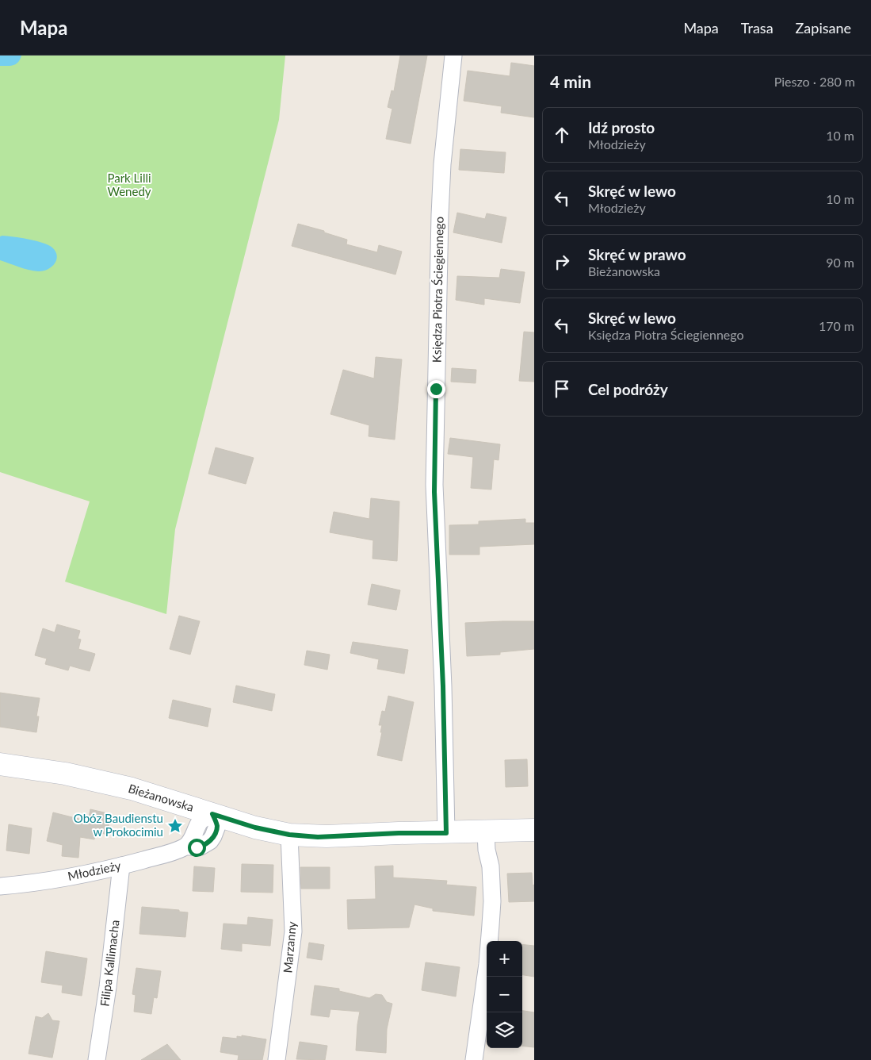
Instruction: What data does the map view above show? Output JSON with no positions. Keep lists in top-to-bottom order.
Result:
{
  "streets": {
    "street": [
      "Księdza Piotra Ściegiennego",
      "Bieżanowska",
      "Młodzieży",
      "Marzanny",
      "Filipa Kallimacha"
    ]
  },
  "crossings": [
    ["Księdza Piotra Ściegiennego", "Bieżanowska"],
    ["Bieżanowska", "Młodzieży"],
    ["Bieżanowska", "Marzanny"],
    ["Młodzieży", "Filipa Kallimacha"]
  ],
  "parks": ["Park Lilli Wenedy"],
  "places": {
    "place": ["Obóz Baudienstu w Prokocimiu"]
  },
  "page": {
    "header": "Mapa",
    "nav": ["Mapa", "Trasa", "Zapisane"],
    "heading": ["4 min", "Pieszo · 280 m"],
    "list": [
      ["Idź prosto", "Młodzieży", "10 m"],
      ["Skręć w lewo", "Młodzieży", "10 m"],
      ["Skręć w prawo", "Bieżanowska", "90 m"],
      ["Skręć w lewo", "Księdza Piotra Ściegiennego", "170 m"],
      "Cel podróży"
    ],
    "map_buttons": ["+", "−"]
  }
}
